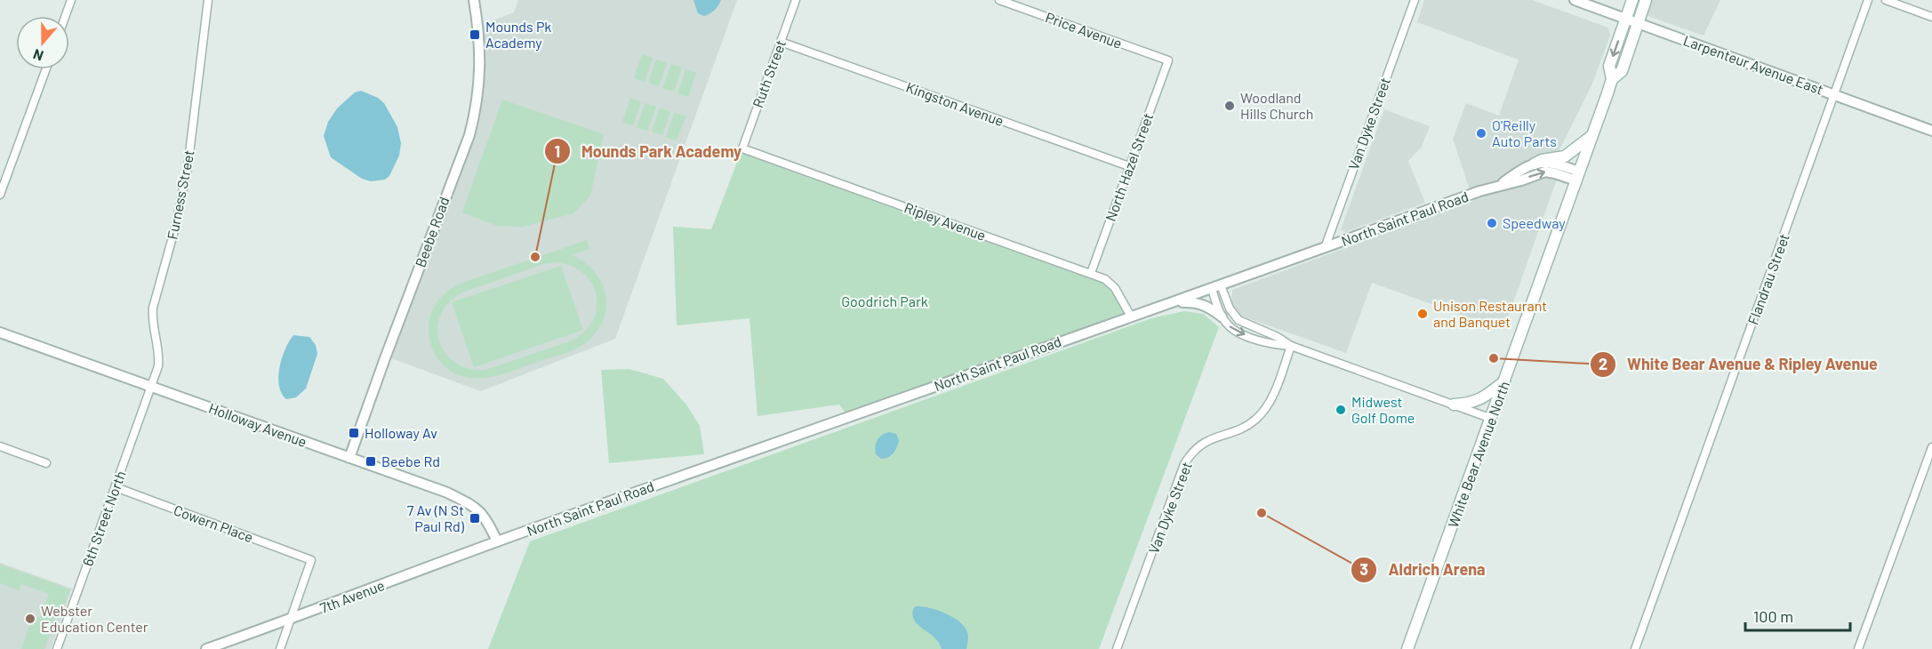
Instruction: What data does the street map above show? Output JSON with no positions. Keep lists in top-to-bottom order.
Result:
{
  "streets": {
    "main road": ["White Bear Avenue North"],
    "street": [
      "Price Avenue",
      "Larpenteur Avenue East",
      "Ruth Street",
      "Kingston Avenue",
      "Van Dyke Street",
      "North Hazel Street",
      "Furness Street",
      "North Saint Paul Road",
      "Ripley Avenue",
      "Beebe Road",
      "Flandrau Street",
      "Holloway Avenue",
      "6th Street North",
      "Cowern Place",
      "7th Avenue"
    ]
  },
  "crossings": [
    ["Price Avenue", "North Hazel Street"],
    ["Larpenteur Avenue East", "Flandrau Street"],
    ["Larpenteur Avenue East", "White Bear Avenue North"],
    ["Ruth Street", "Kingston Avenue"],
    ["Ruth Street", "Ripley Avenue"],
    ["Kingston Avenue", "North Hazel Street"],
    ["Van Dyke Street", "North Saint Paul Road"],
    ["North Hazel Street", "Ripley Avenue"],
    ["Furness Street", "Holloway Avenue"],
    ["Furness Street", "6th Street North"],
    ["North Saint Paul Road", "Ripley Avenue"],
    ["North Saint Paul Road", "Holloway Avenue"],
    ["North Saint Paul Road", "White Bear Avenue North"],
    ["North Saint Paul Road", "7th Avenue"],
    ["Beebe Road", "Holloway Avenue"],
    ["Holloway Avenue", "6th Street North"],
    ["Holloway Avenue", "7th Avenue"],
    ["6th Street North", "Cowern Place"],
    ["Cowern Place", "7th Avenue"]
  ],
  "parks": ["Goodrich Park"],
  "places": {
    "transit": [
      "Mounds Pk Academy",
      "Holloway Av",
      "Beebe Rd",
      "7 Av (N St Paul Rd)"
    ],
    "other": [
      "Woodland Hills Church",
      "O'Reilly Auto Parts",
      "Speedway",
      "Mounds Park Academy",
      "Unison Restaurant and Banquet",
      "White Bear Avenue & Ripley Avenue",
      "Midwest Golf Dome",
      "Aldrich Arena",
      "Webster Education Center"
    ]
  },
  "scale_bar": "100 m",
  "north": "bottom"
}
